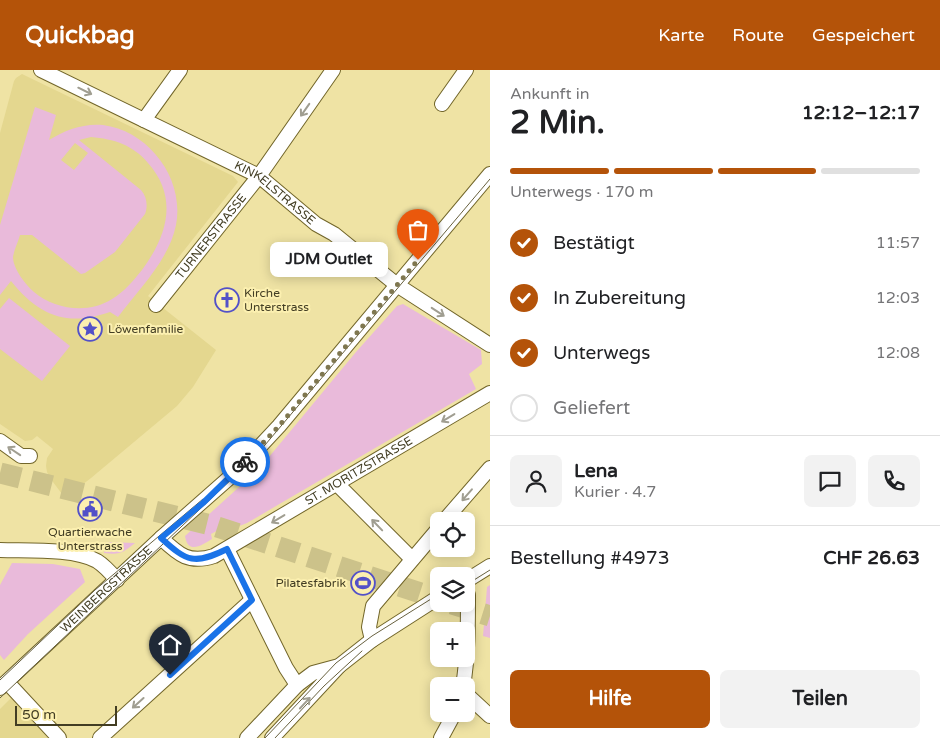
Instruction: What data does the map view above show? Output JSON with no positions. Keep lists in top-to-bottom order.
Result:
{
  "streets": {
    "street": [
      "KINKELSTRASSE",
      "TURNERSTRASSE",
      "ST. MORITZSTRASSE",
      "WEINBERGSTRASSE"
    ]
  },
  "crossings": [
    ["KINKELSTRASSE", "TURNERSTRASSE"],
    ["KINKELSTRASSE", "WEINBERGSTRASSE"],
    ["ST. MORITZSTRASSE", "WEINBERGSTRASSE"]
  ],
  "one_way": ["KINKELSTRASSE", "TURNERSTRASSE", "ST. MORITZSTRASSE"],
  "places": {
    "other": ["JDM Outlet"],
    "church": ["Kirche Unterstrass"],
    "place": ["Löwenfamilie"],
    "public building": ["Quartierwache Unterstrass"],
    "sports": ["Pilatesfabrik"]
  },
  "scale_bar": "50 m",
  "page": {
    "header": "Quickbag",
    "nav": ["Karte", "Route", "Gespeichert"],
    "heading": ["2 Min.", "Ankunft in", "12:12–12:17"],
    "panel": [
      "Lena",
      "Kurier · 4.7",
      "Bestellung #4973",
      "CHF 26.63"
    ],
    "bar": "Unterwegs · 170 m",
    "list": [
      ["Bestätigt", "11:57"],
      ["In Zubereitung", "12:03"],
      ["Unterwegs", "12:08"],
      "Geliefert"
    ],
    "bubble": "JDM Outlet",
    "map_buttons": ["+", "−"],
    "buttons": ["Hilfe", "Teilen"],
    "scale": "50 m"
  }
}
